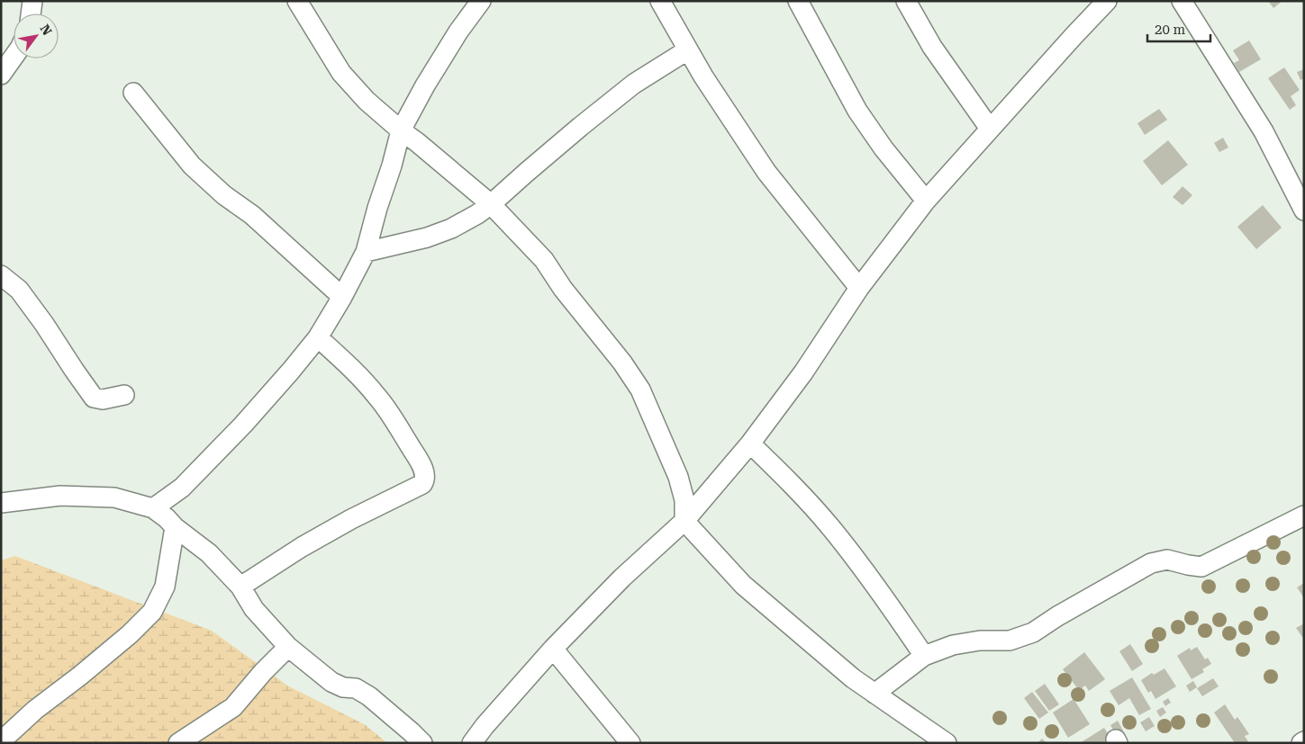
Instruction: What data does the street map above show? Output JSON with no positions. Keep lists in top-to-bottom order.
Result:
{
  "scale_bar": "20 m",
  "north": "top right"
}
